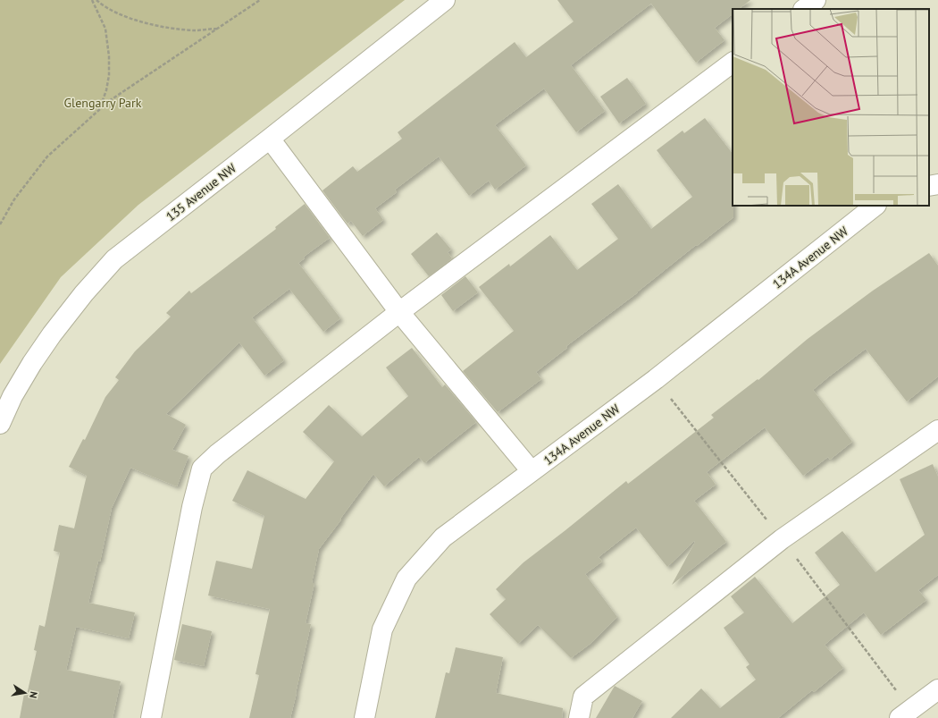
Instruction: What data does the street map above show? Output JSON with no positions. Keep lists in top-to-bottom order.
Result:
{
  "streets": {
    "street": ["135 Avenue NW", "134A Avenue NW"]
  },
  "parks": ["Glengarry Park"],
  "north": "right"
}
